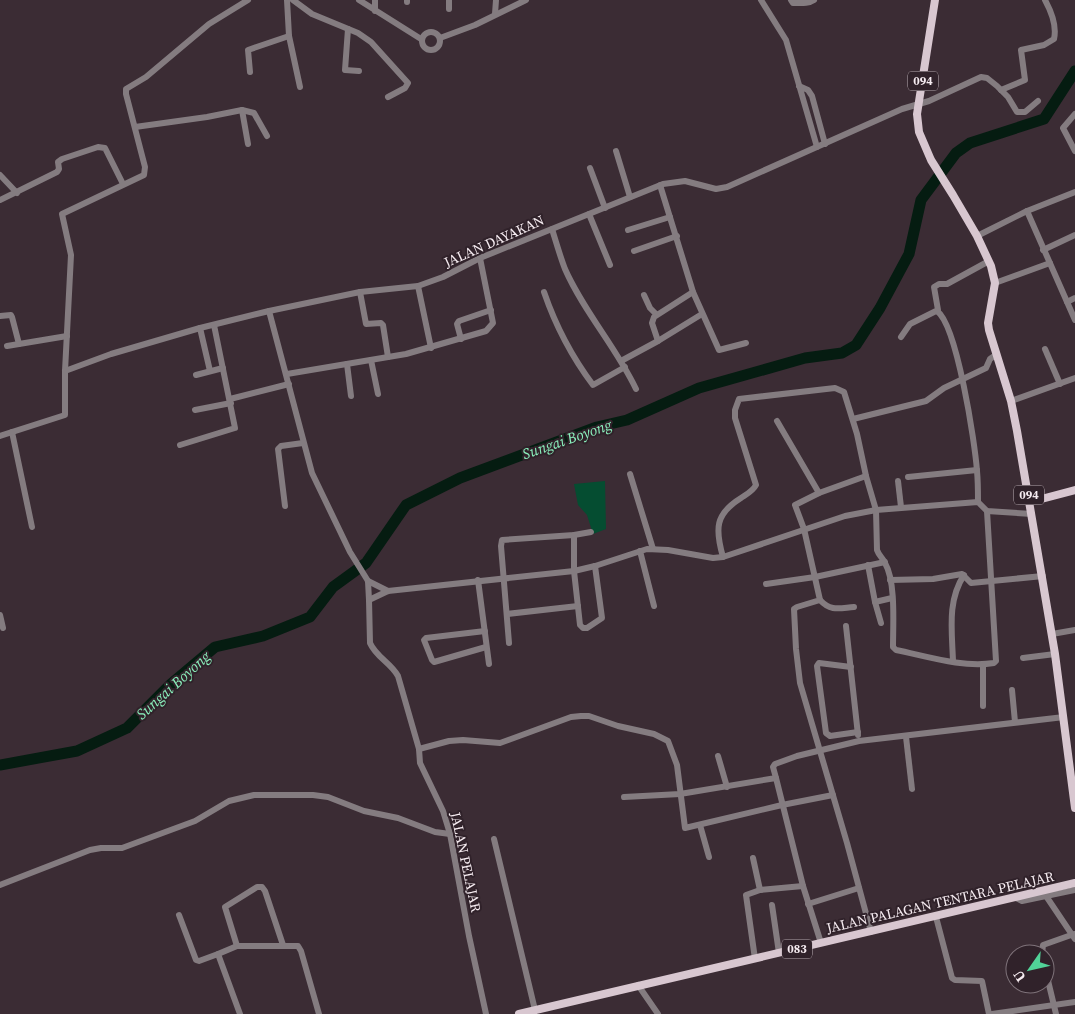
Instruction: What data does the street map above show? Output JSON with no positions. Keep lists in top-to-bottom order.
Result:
{
  "streets": {
    "main road": ["094", "JALAN PALAGAN TENTARA PELAJAR", "083"],
    "street": ["JALAN DAYAKAN", "JALAN PELAJAR"]
  },
  "crossings": [
    ["094", "JALAN DAYAKAN"]
  ],
  "water": ["Sungai Boyong"],
  "north": "bottom left"
}
